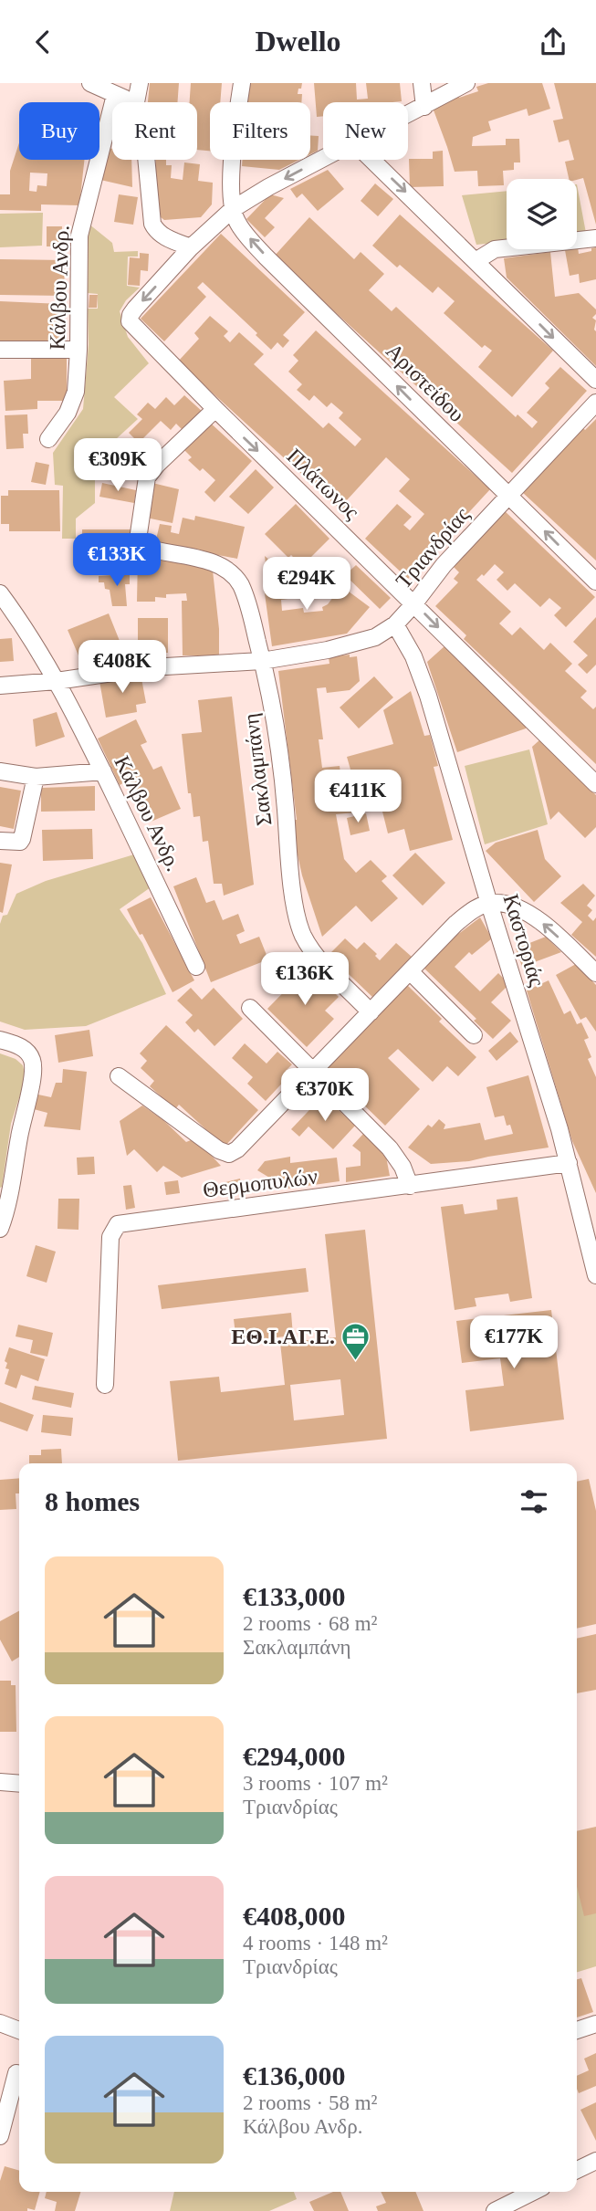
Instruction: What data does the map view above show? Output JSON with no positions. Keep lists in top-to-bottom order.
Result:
{
  "streets": {
    "street": [
      "Κάλβου Ανδρ.",
      "Αριστείδου",
      "Πλάτωνος",
      "Τριανδρίας",
      "Σακλαμπάνη",
      "Καστοριάς",
      "Θερμοπυλών"
    ]
  },
  "crossings": [
    ["Κάλβου Ανδρ.", "Τριανδρίας"],
    ["Αριστείδου", "Πλάτωνος"],
    ["Αριστείδου", "Τριανδρίας"],
    ["Πλάτωνος", "Τριανδρίας"],
    ["Πλάτωνος", "Σακλαμπάνη"],
    ["Τριανδρίας", "Σακλαμπάνη"],
    ["Τριανδρίας", "Καστοριάς"],
    ["Καστοριάς", "Θερμοπυλών"]
  ],
  "one_way": ["Αριστείδου"],
  "places": {
    "office": ["ΕΘ.Ι.ΑΓ.Ε."]
  },
  "page": {
    "header": "Dwello",
    "chip": [
      "Buy",
      "Rent",
      "Filters",
      "New"
    ],
    "price": [
      "€309K",
      "€133K",
      "€294K",
      "€408K",
      "€411K",
      "€136K",
      "€370K",
      "€177K"
    ],
    "heading": "8 homes",
    "list": [
      {
        "name": "€133,000",
        "note": "2 rooms · 68 m² · Σακλαμπάνη"
      },
      {
        "name": "€294,000",
        "note": "3 rooms · 107 m² · Τριανδρίας"
      },
      {
        "name": "€408,000",
        "note": "4 rooms · 148 m² · Τριανδρίας"
      },
      {
        "name": "€136,000",
        "note": "2 rooms · 58 m² · Κάλβου Ανδρ."
      }
    ]
  }
}
